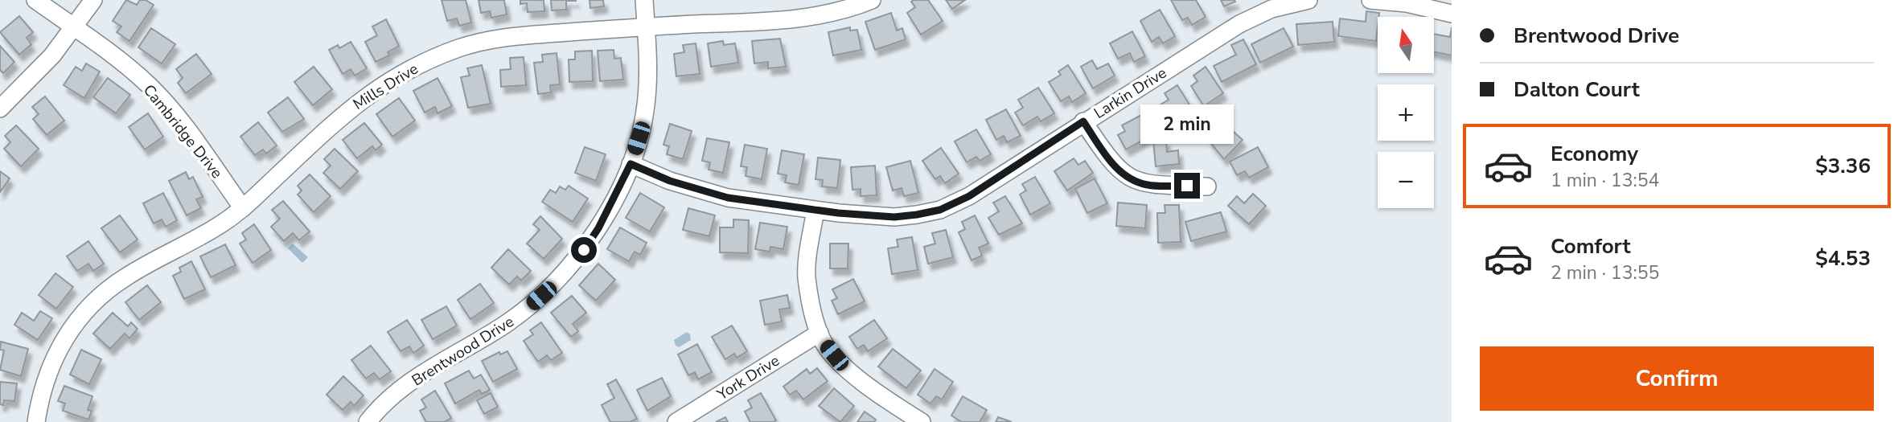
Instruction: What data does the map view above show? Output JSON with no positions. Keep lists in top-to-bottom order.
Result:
{
  "streets": {
    "street": [
      "Mills Drive",
      "Larkin Drive",
      "Cambridge Drive",
      "Brentwood Drive",
      "York Drive"
    ]
  },
  "crossings": [
    ["Mills Drive", "Cambridge Drive"],
    ["Mills Drive", "Brentwood Drive"],
    ["Larkin Drive", "Brentwood Drive"]
  ],
  "north": "top",
  "page": {
    "banner": ["Brentwood Drive", "Dalton Court"],
    "map_buttons": ["+", "−"],
    "bubble": "2 min",
    "list": [
      {
        "name": "Economy",
        "note": "1 min · 13:54",
        "value": "$3.36"
      },
      {
        "name": "Comfort",
        "note": "2 min · 13:55",
        "value": "$4.53"
      }
    ],
    "buttons": "Confirm"
  }
}
